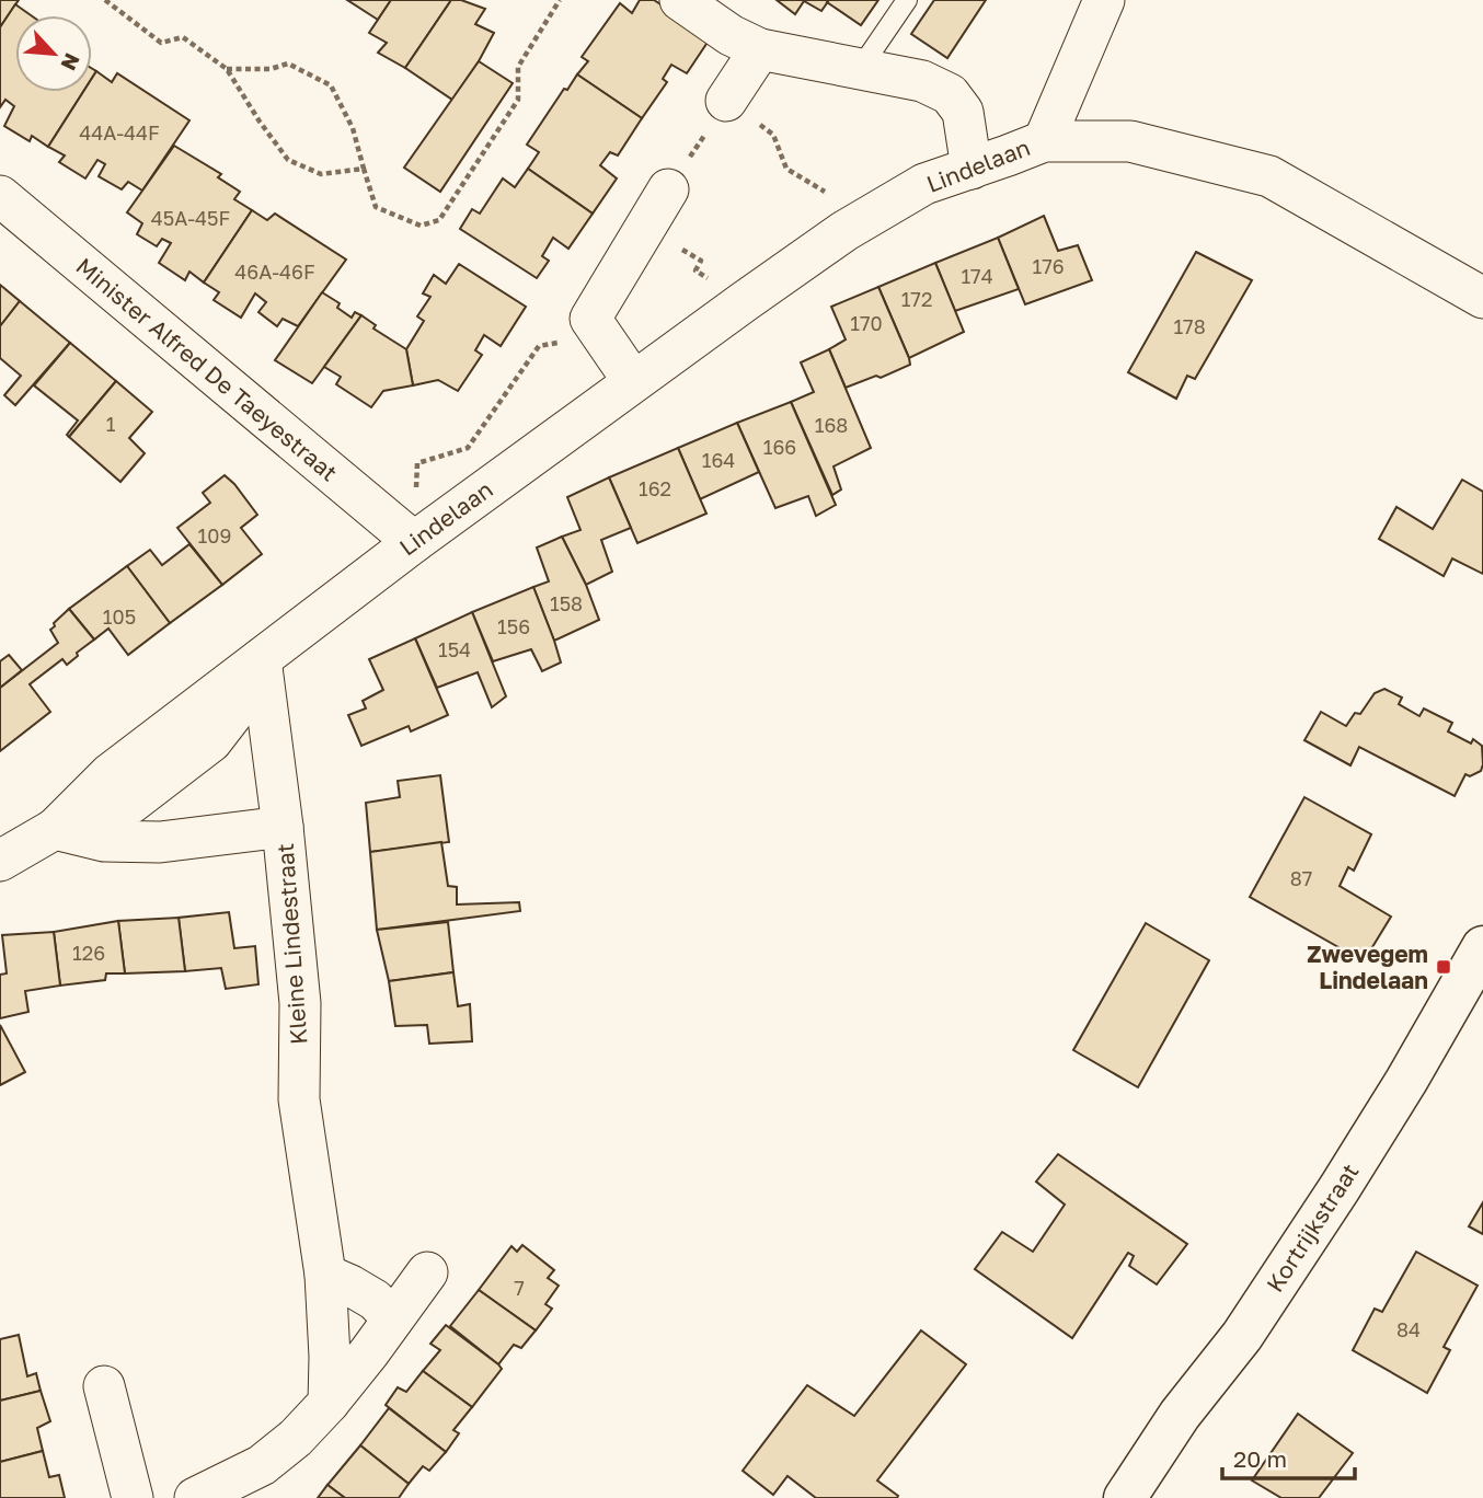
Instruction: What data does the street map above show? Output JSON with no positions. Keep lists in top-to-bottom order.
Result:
{
  "streets": {
    "main road": ["Kortrijkstraat"],
    "street": ["Lindelaan", "Minister Alfred De Taeyestraat", "Kleine Lindestraat"]
  },
  "crossings": [
    ["Lindelaan", "Minister Alfred De Taeyestraat"],
    ["Lindelaan", "Kleine Lindestraat"]
  ],
  "places": {
    "transit": ["Zwevegem Lindelaan"]
  },
  "house_numbers": [
    "44A-44F",
    "45A-45F",
    "176",
    "46A-46F",
    "174",
    "172",
    "170",
    "178",
    "1",
    "168",
    "166",
    "164",
    "162",
    "109",
    "158",
    "105",
    "156",
    "154",
    "87",
    "126",
    "7",
    "84"
  ],
  "scale_bar": "20 m",
  "north": "bottom right"
}
